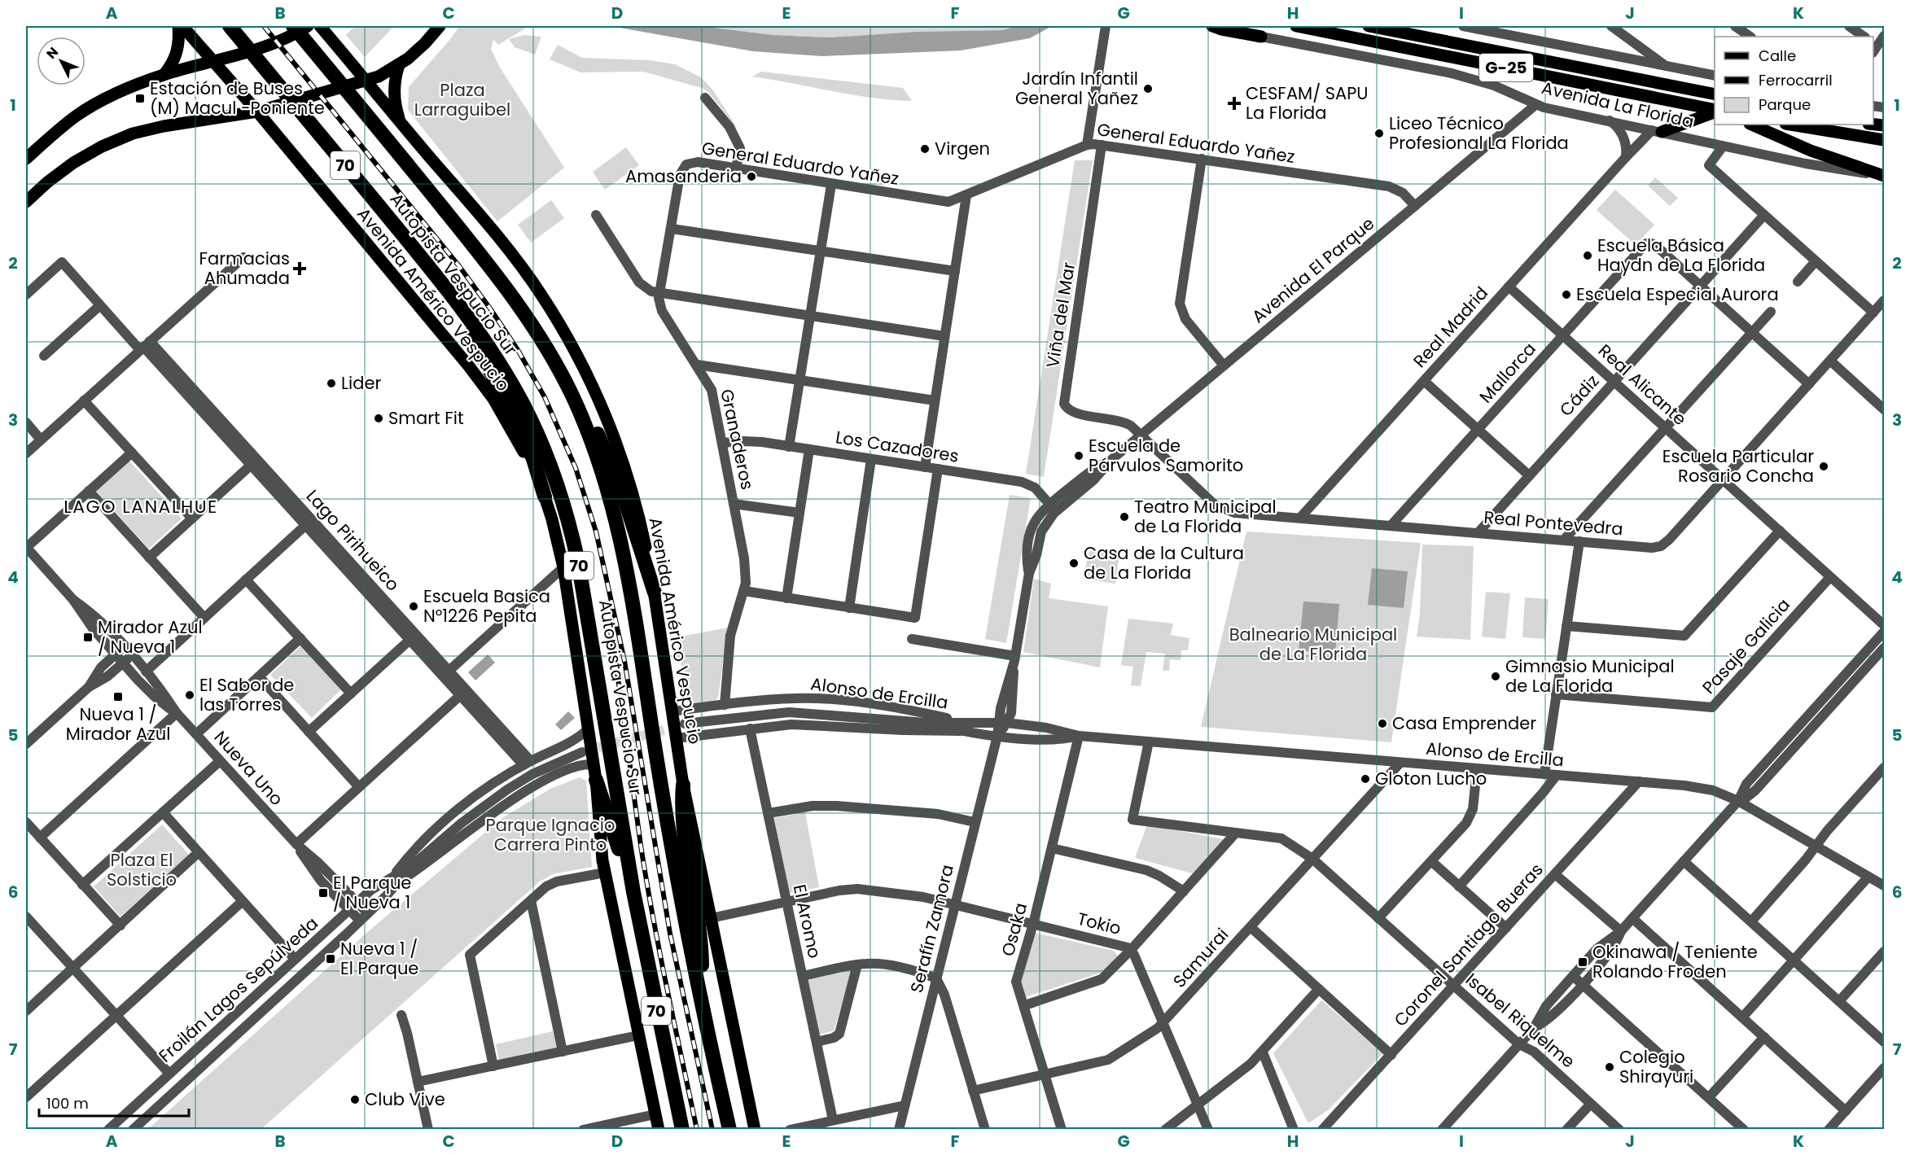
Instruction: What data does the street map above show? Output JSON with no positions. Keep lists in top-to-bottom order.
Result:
{
  "streets": {
    "highway": ["70", "Autopista Vespucio Sur"],
    "main road": ["G-25", "Avenida La Florida", "Avenida Américo Vespucio"],
    "street": [
      "General Eduardo Yañez",
      "Avenida El Parque",
      "Viña del Mar",
      "Real Madrid",
      "Mallorca",
      "Real Alicante",
      "Cádiz",
      "Granaderos",
      "Los Cazadores",
      "Real Pontevedra",
      "Lago Pirihueico",
      "Pasaje Galicia",
      "Alonso de Ercilla",
      "Nueva Uno",
      "El Aromo",
      "Tokio",
      "Serafín Zamora",
      "Osaka",
      "Coronel Santiago Bueras",
      "Samurai",
      "Froilán Lagos Sepúlveda",
      "Isabel Riquelme"
    ]
  },
  "crossings": [
    ["Avenida La Florida", "Avenida El Parque"],
    ["Avenida La Florida", "Real Madrid"],
    ["General Eduardo Yañez", "Avenida El Parque"],
    ["General Eduardo Yañez", "Viña del Mar"],
    ["General Eduardo Yañez", "Granaderos"],
    ["Avenida El Parque", "Viña del Mar"],
    ["Avenida El Parque", "Real Pontevedra"],
    ["Avenida El Parque", "Serafín Zamora"],
    ["Avenida Américo Vespucio", "Alonso de Ercilla"],
    ["Avenida Américo Vespucio", "Tokio"],
    ["Avenida Américo Vespucio", "Froilán Lagos Sepúlveda"],
    ["Viña del Mar", "Real Pontevedra"],
    ["Real Madrid", "Real Alicante"],
    ["Real Madrid", "Real Pontevedra"],
    ["Mallorca", "Real Alicante"],
    ["Mallorca", "Cádiz"],
    ["Mallorca", "Real Pontevedra"],
    ["Real Alicante", "Cádiz"],
    ["Real Alicante", "Real Pontevedra"],
    ["Real Alicante", "Pasaje Galicia"],
    ["Cádiz", "Real Pontevedra"],
    ["Granaderos", "Los Cazadores"],
    ["Granaderos", "Alonso de Ercilla"],
    ["Los Cazadores", "Serafín Zamora"],
    ["Lago Pirihueico", "Froilán Lagos Sepúlveda"],
    ["Alonso de Ercilla", "El Aromo"],
    ["Alonso de Ercilla", "Serafín Zamora"],
    ["Alonso de Ercilla", "Osaka"],
    ["Alonso de Ercilla", "Coronel Santiago Bueras"],
    ["Alonso de Ercilla", "Samurai"],
    ["Alonso de Ercilla", "Isabel Riquelme"],
    ["Nueva Uno", "Froilán Lagos Sepúlveda"],
    ["El Aromo", "Tokio"],
    ["Tokio", "Serafín Zamora"],
    ["Tokio", "Osaka"],
    ["Tokio", "Samurai"],
    ["Osaka", "Samurai"],
    ["Coronel Santiago Bueras", "Isabel Riquelme"],
    ["Samurai", "Isabel Riquelme"]
  ],
  "districts": ["LAGO LANALHUE"],
  "parks": [
    "Plaza Larraguibel",
    "Balneario Municipal de La Florida",
    "Parque Ignacio Carrera Pinto",
    "Plaza El Solsticio"
  ],
  "places": {
    "other": [
      "Jardín Infantil General Yañez",
      "Liceo Técnico Profesional La Florida",
      "Virgen",
      "Amasanderia",
      "Escuela Básica Haydn de La Florida",
      "Escuela Especial Aurora",
      "Lider",
      "Smart Fit",
      "Escuela de Párvulos Samorito",
      "Escuela Particular Rosario Concha",
      "Teatro Municipal de La Florida",
      "Casa de la Cultura de La Florida",
      "Escuela Basica N°1226 Pepita",
      "Gimnasio Municipal de La Florida",
      "El Sabor de las Torres",
      "Casa Emprender",
      "Gloton Lucho",
      "Colegio Shirayuri",
      "Club Vive"
    ],
    "transit": [
      "Estación de Buses (M) Macul -Poniente",
      "Mirador Azul / Nueva 1",
      "Nueva 1 / Mirador Azul",
      "El Parque / Nueva 1",
      "Nueva 1 / El Parque",
      "Okinawa / Teniente Rolando Froden"
    ],
    "health": ["CESFAM/ SAPU La Florida", "Farmacias Ahumada"]
  },
  "legend": ["Calle", "Ferrocarril", "Parque"],
  "scale_bar": "100 m",
  "north": "top left",
  "grid": {
    "columns": [
      "A",
      "B",
      "C",
      "D",
      "E",
      "F",
      "G",
      "H",
      "I",
      "J",
      "K"
    ],
    "rows": [
      "1",
      "2",
      "3",
      "4",
      "5",
      "6",
      "7"
    ]
  }
}
